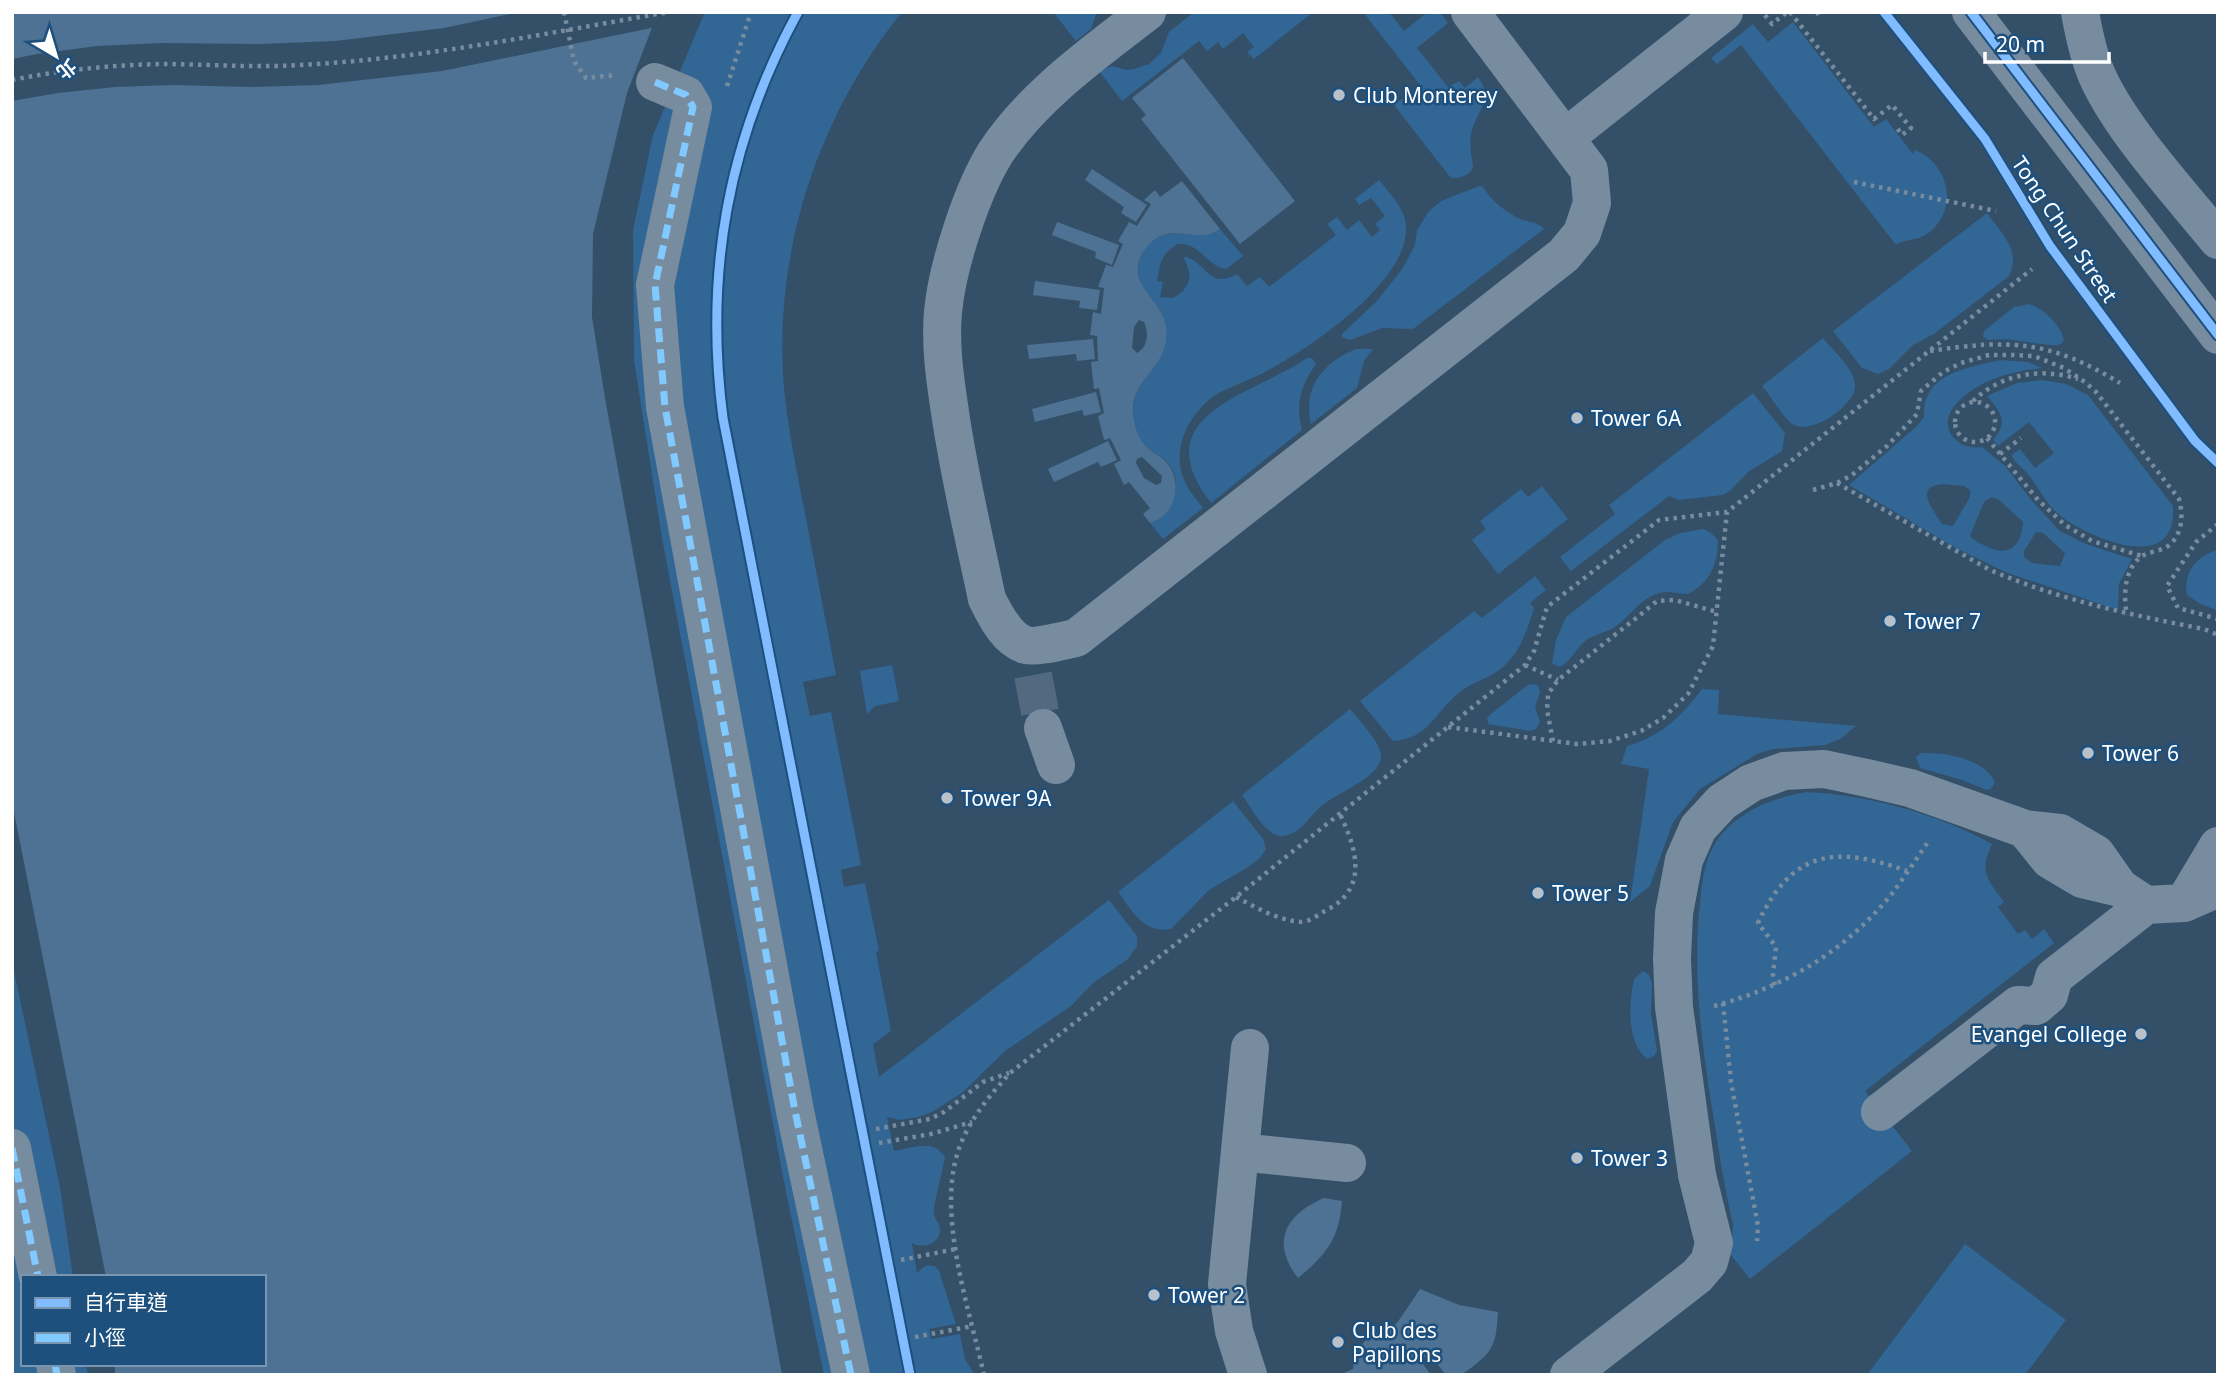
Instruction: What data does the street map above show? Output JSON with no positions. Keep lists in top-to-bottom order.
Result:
{
  "streets": {
    "cycle path": ["Tong Chun Street"]
  },
  "places": [
    "Club Monterey",
    "Tower 6A",
    "Tower 7",
    "Tower 6",
    "Tower 9A",
    "Tower 5",
    "Evangel College",
    "Tower 3",
    "Tower 2",
    "Club des Papillons"
  ],
  "legend": ["自行車道", "小徑"],
  "scale_bar": "20 m",
  "north": "bottom right"
}
